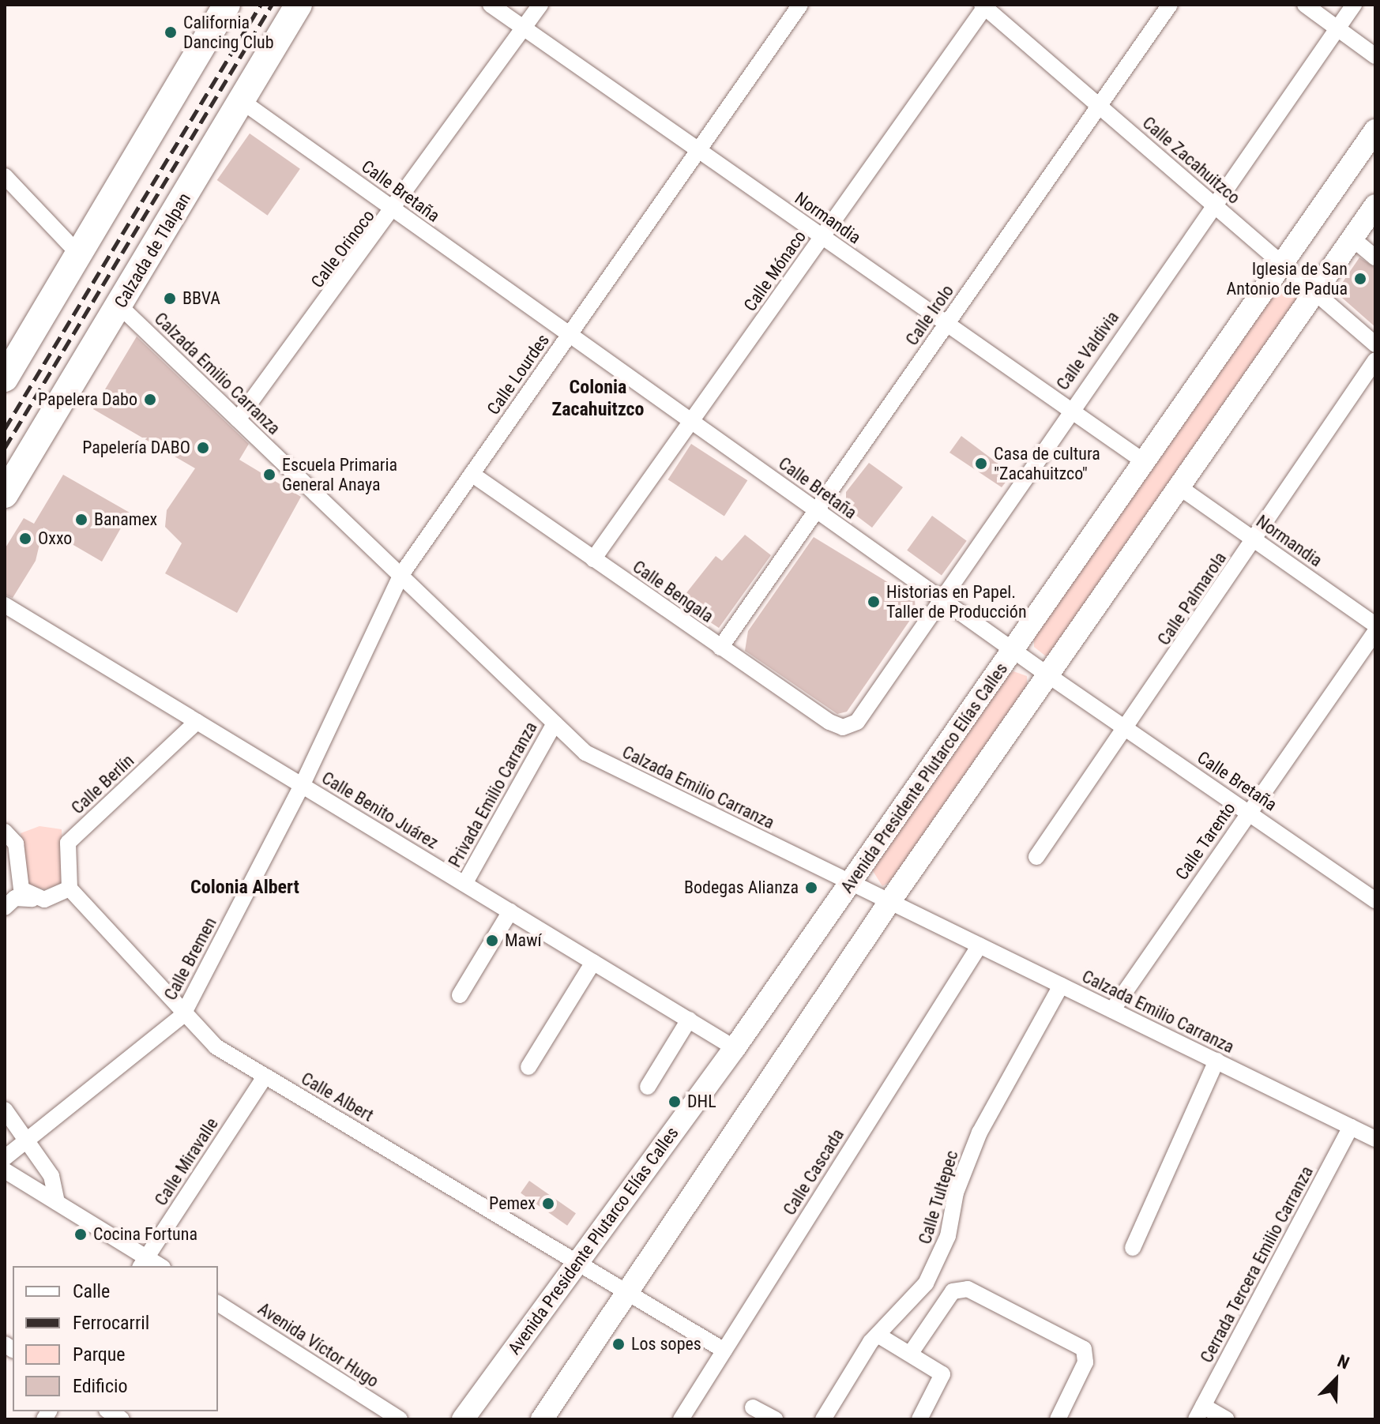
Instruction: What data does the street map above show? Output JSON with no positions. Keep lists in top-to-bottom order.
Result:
{
  "streets": {
    "highway": ["Calzada de Tlalpan"],
    "main road": ["Avenida Presidente Plutarco Elías Calles"],
    "street": [
      "Calle Zacahuitzco",
      "Calle Bretaña",
      "Normandia",
      "Calle Orinoco",
      "Calle Mónaco",
      "Calle Irolo",
      "Calle Valdivia",
      "Calzada Emilio Carranza",
      "Calle Lourdes",
      "Calle Bengala",
      "Calle Palmarola",
      "Calle Berlín",
      "Privada Emilio Carranza",
      "Calle Benito Juárez",
      "Calle Tarento",
      "Calle Bremen",
      "Calle Albert",
      "Calle Miravalle",
      "Calle Cascada",
      "Calle Tultepec",
      "Cerrada Tercera Emilio Carranza",
      "Avenida Víctor Hugo"
    ]
  },
  "crossings": [
    ["Calle Zacahuitzco", "Calle Mónaco"],
    ["Calle Zacahuitzco", "Calle Irolo"],
    ["Calle Zacahuitzco", "Calle Valdivia"],
    ["Calle Zacahuitzco", "Avenida Presidente Plutarco Elías Calles"],
    ["Calle Bretaña", "Calle Orinoco"],
    ["Calle Bretaña", "Calzada de Tlalpan"],
    ["Calle Bretaña", "Calle Mónaco"],
    ["Calle Bretaña", "Calle Irolo"],
    ["Calle Bretaña", "Calle Valdivia"],
    ["Calle Bretaña", "Calle Lourdes"],
    ["Calle Bretaña", "Calle Palmarola"],
    ["Calle Bretaña", "Avenida Presidente Plutarco Elías Calles"],
    ["Calle Bretaña", "Calle Tarento"],
    ["Normandia", "Calle Orinoco"],
    ["Normandia", "Calle Mónaco"],
    ["Normandia", "Calle Irolo"],
    ["Normandia", "Calle Valdivia"],
    ["Normandia", "Calle Lourdes"],
    ["Normandia", "Calle Palmarola"],
    ["Normandia", "Avenida Presidente Plutarco Elías Calles"],
    ["Calle Orinoco", "Calzada Emilio Carranza"],
    ["Calzada de Tlalpan", "Calzada Emilio Carranza"],
    ["Calle Mónaco", "Calle Bengala"],
    ["Calle Irolo", "Calle Bengala"],
    ["Calle Valdivia", "Calle Bengala"],
    ["Calzada Emilio Carranza", "Calle Lourdes"],
    ["Calzada Emilio Carranza", "Avenida Presidente Plutarco Elías Calles"],
    ["Calzada Emilio Carranza", "Privada Emilio Carranza"],
    ["Calzada Emilio Carranza", "Calle Tarento"],
    ["Calzada Emilio Carranza", "Calle Cascada"],
    ["Calzada Emilio Carranza", "Calle Tultepec"],
    ["Calzada Emilio Carranza", "Cerrada Tercera Emilio Carranza"],
    ["Calle Lourdes", "Calle Bengala"],
    ["Calle Lourdes", "Calle Benito Juárez"],
    ["Calle Lourdes", "Calle Bremen"],
    ["Avenida Presidente Plutarco Elías Calles", "Calle Benito Juárez"],
    ["Avenida Presidente Plutarco Elías Calles", "Calle Albert"],
    ["Calle Berlín", "Calle Benito Juárez"],
    ["Calle Berlín", "Calle Albert"],
    ["Privada Emilio Carranza", "Calle Benito Juárez"],
    ["Calle Benito Juárez", "Calle Bremen"],
    ["Calle Bremen", "Calle Albert"],
    ["Calle Albert", "Calle Miravalle"],
    ["Calle Albert", "Calle Cascada"]
  ],
  "districts": ["Colonia Zacahuitzco", "Colonia Albert"],
  "places": [
    "California Dancing Club",
    "Iglesia de San Antonio de Padua",
    "BBVA",
    "Papelera Dabo",
    "Papelería DABO",
    "Casa de cultura \"Zacahuitzco\"",
    "Escuela Primaria General Anaya",
    "Banamex",
    "Oxxo",
    "Historias en Papel. Taller de Producción",
    "Bodegas Alianza",
    "Mawí",
    "DHL",
    "Pemex",
    "Cocina Fortuna",
    "Los sopes"
  ],
  "legend": [
    "Calle",
    "Ferrocarril",
    "Parque",
    "Edificio"
  ],
  "north": "top right"
}
